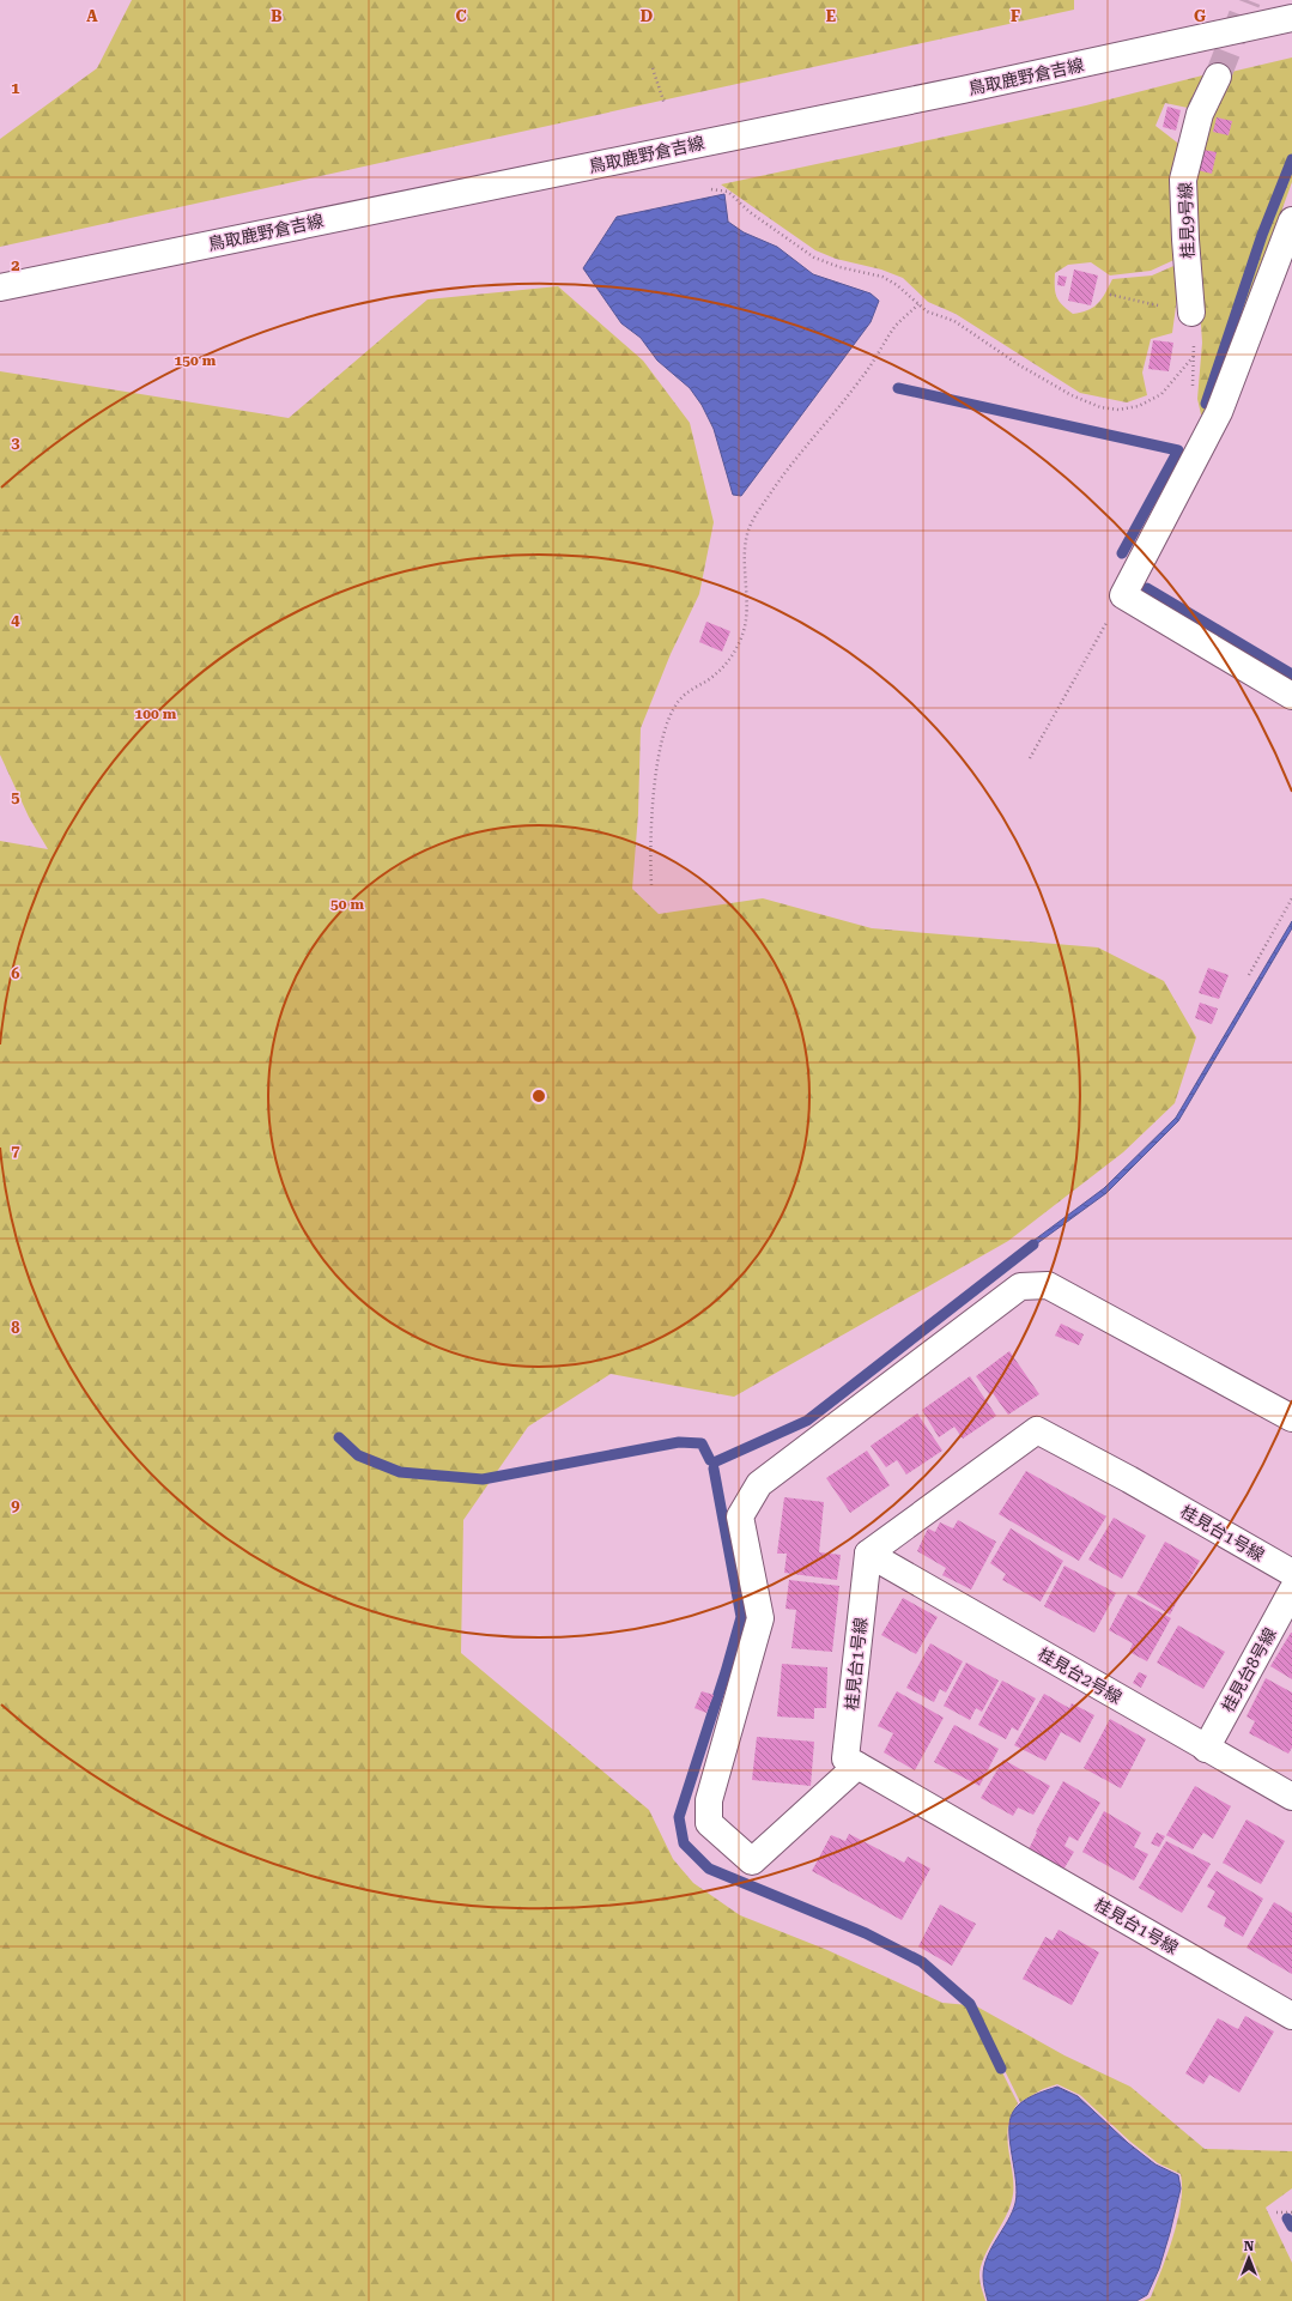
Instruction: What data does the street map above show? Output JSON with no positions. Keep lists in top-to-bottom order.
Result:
{
  "streets": {
    "street": [
      "鳥取鹿野倉吉線",
      "桂見9号線",
      "桂見台1号線",
      "桂見台8号線",
      "桂見台2号線"
    ]
  },
  "crossings": [
    ["桂見台1号線", "桂見台2号線"],
    ["桂見台8号線", "桂見台2号線"]
  ],
  "north": "top",
  "grid": {
    "columns": [
      "A",
      "B",
      "C",
      "D",
      "E",
      "F",
      "G"
    ],
    "rows": [
      "1",
      "2",
      "3",
      "4",
      "5",
      "6",
      "7",
      "8",
      "9"
    ]
  },
  "rings": ["150 m", "100 m", "50 m"]
}
